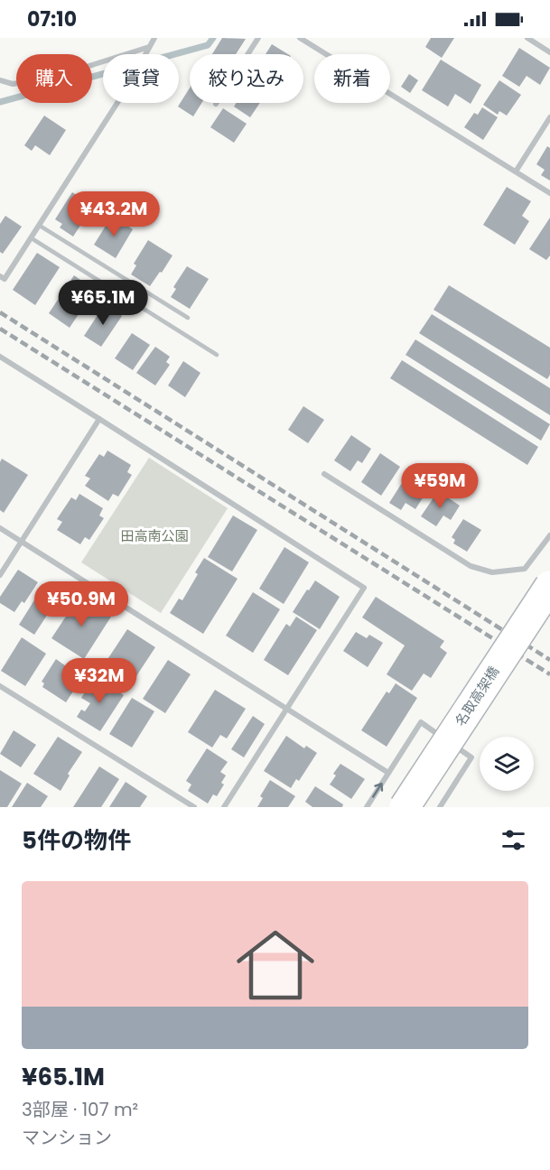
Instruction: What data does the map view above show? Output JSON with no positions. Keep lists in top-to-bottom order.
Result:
{
  "streets": {
    "main road": ["名取高架橋"]
  },
  "parks": ["田高南公園"],
  "page": {
    "status": "07:10",
    "chip": [
      "購入",
      "賃貸",
      "絞り込み",
      "新着"
    ],
    "price": [
      "¥43.2M",
      "¥65.1M",
      "¥59M",
      "¥50.9M",
      "¥32M"
    ],
    "heading": "5件の物件",
    "list": [
      {
        "name": "¥65.1M",
        "note": "3部屋 · 107 m² · マンション"
      }
    ]
  }
}
